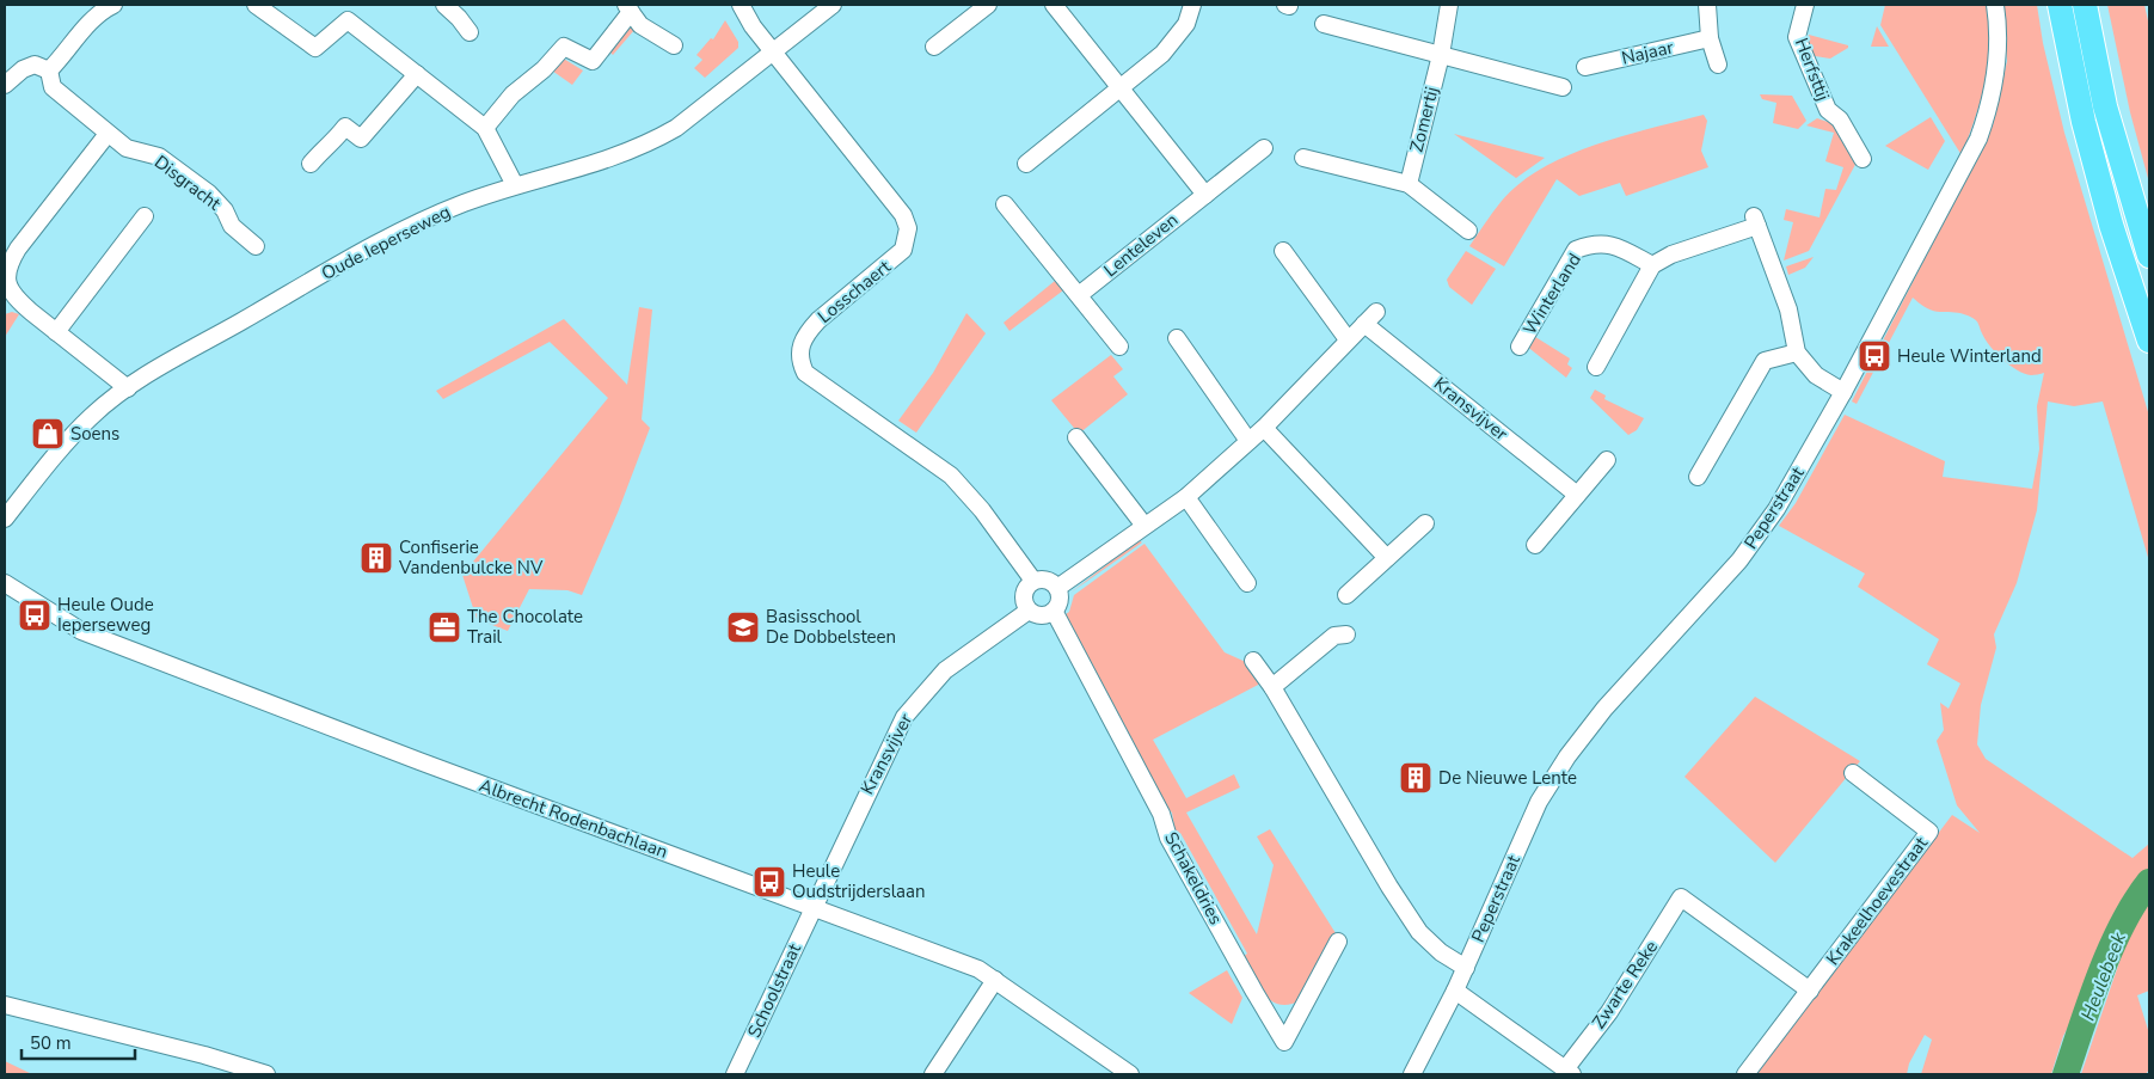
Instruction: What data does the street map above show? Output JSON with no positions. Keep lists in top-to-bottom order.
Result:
{
  "streets": {
    "street": [
      "Najaar",
      "Herfsttij",
      "Zomertij",
      "Disgracht",
      "Oude Ieperseweg",
      "Lenteleven",
      "Losschaert",
      "Winterland",
      "Kransvijver",
      "Peperstraat",
      "Albrecht Rodenbachlaan",
      "Schakeldries",
      "Krakeelhoevestraat",
      "Zwarte Reke",
      "Schoolstraat"
    ]
  },
  "crossings": [
    ["Oude Ieperseweg", "Losschaert"],
    ["Losschaert", "Kransvijver"],
    ["Losschaert", "Schakeldries"],
    ["Kransvijver", "Albrecht Rodenbachlaan"],
    ["Kransvijver", "Schakeldries"],
    ["Kransvijver", "Schoolstraat"],
    ["Peperstraat", "Zwarte Reke"],
    ["Albrecht Rodenbachlaan", "Schoolstraat"],
    ["Krakeelhoevestraat", "Zwarte Reke"]
  ],
  "water": ["Heulebeek"],
  "places": {
    "bus stop": ["Heule Winterland", "Heule Oude Ieperseweg", "Heule Oudstrijderslaan"],
    "shop": ["Soens"],
    "building": ["Confiserie Vandenbulcke NV", "De Nieuwe Lente"],
    "office": ["The Chocolate Trail"],
    "school or university": ["Basisschool De Dobbelsteen"]
  },
  "scale_bar": "50 m"
}
